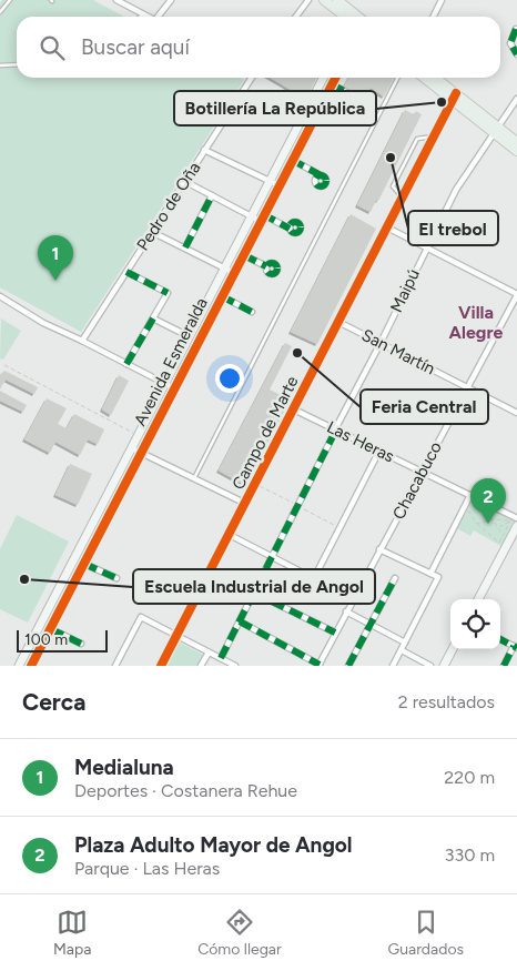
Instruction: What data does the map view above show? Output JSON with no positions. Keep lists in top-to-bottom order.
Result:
{
  "streets": {
    "street": [
      "Pedro de Oña",
      "Maipú",
      "San Martín",
      "Avenida Esmeralda",
      "Campo de Marte",
      "Las Heras",
      "Chacabuco"
    ]
  },
  "crossings": [
    ["Maipú", "San Martín"],
    ["Maipú", "Las Heras"],
    ["San Martín", "Campo de Marte"],
    ["San Martín", "Chacabuco"],
    ["Campo de Marte", "Las Heras"],
    ["Las Heras", "Chacabuco"]
  ],
  "districts": ["Villa Alegre"],
  "places": [
    "Botillería La República",
    "El trebol",
    "Feria Central",
    "Escuela Industrial de Angol"
  ],
  "scale_bar": "100 m",
  "page": {
    "search": "Buscar aquí",
    "pins": ["1", "2"],
    "scale": "100 m",
    "heading": ["Cerca", "2 resultados"],
    "list": [
      {
        "mark": "1",
        "name": "Medialuna",
        "note": "Deportes · Costanera Rehue",
        "value": "220 m"
      },
      {
        "mark": "2",
        "name": "Plaza Adulto Mayor de Angol",
        "note": "Parque · Las Heras",
        "value": "330 m"
      }
    ],
    "nav": ["Mapa", "Cómo llegar", "Guardados"]
  }
}
